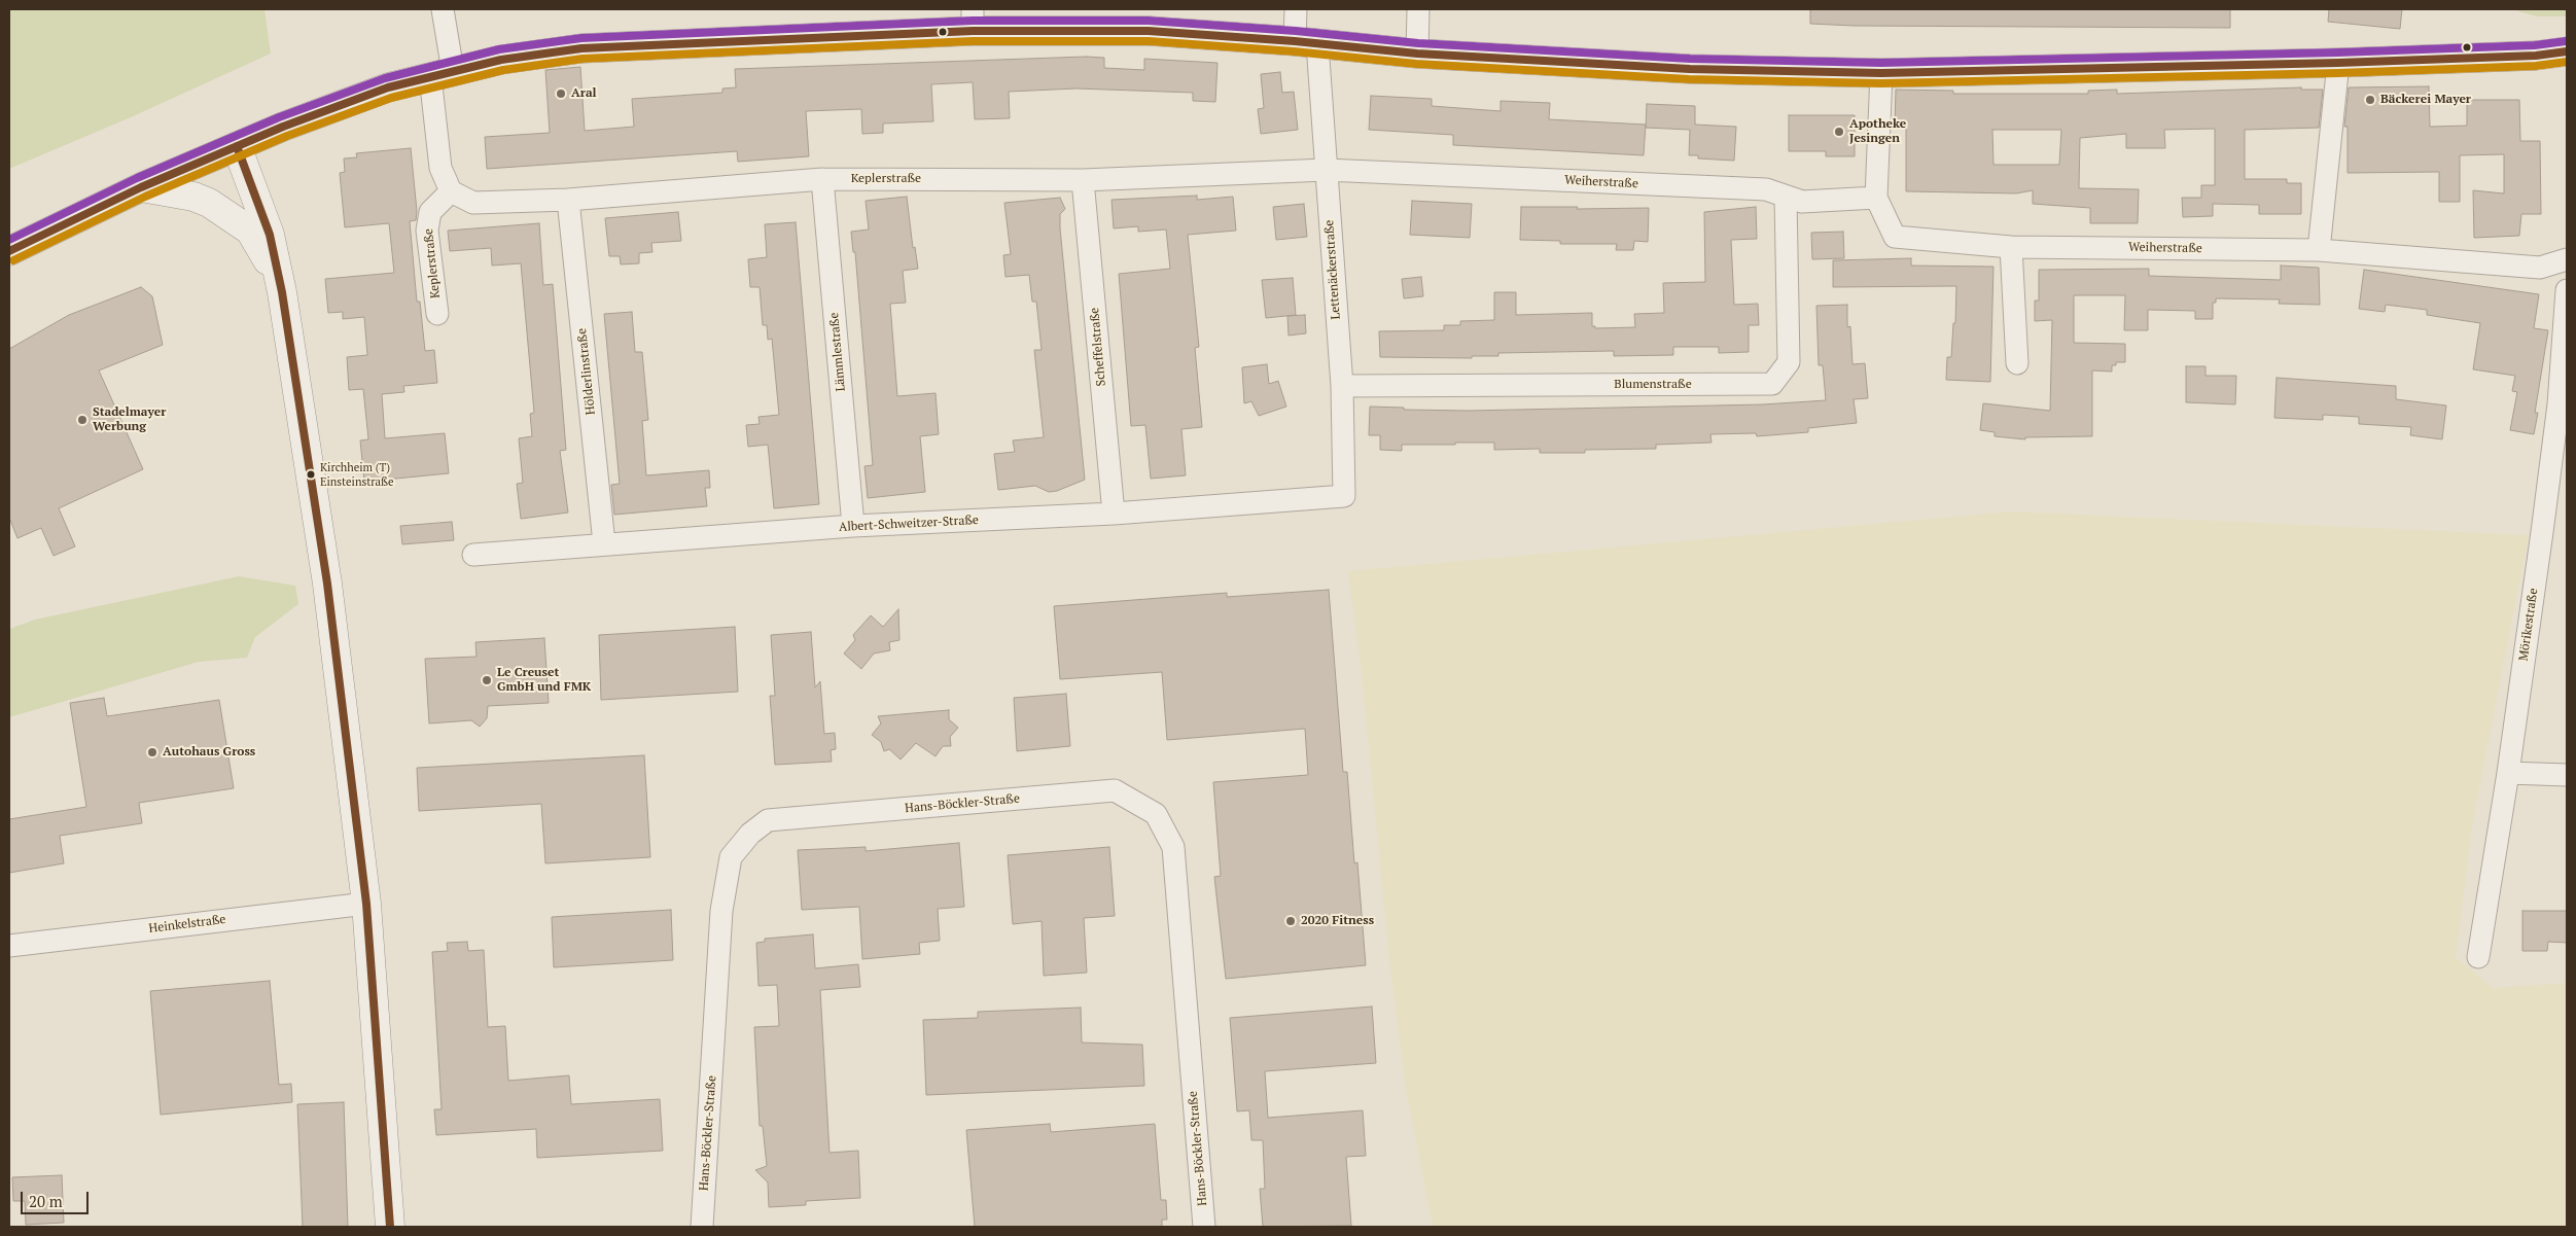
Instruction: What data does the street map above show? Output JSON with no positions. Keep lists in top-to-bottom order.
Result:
{
  "streets": {
    "street": [
      "Keplerstraße",
      "Weiherstraße",
      "Lettenäckerstraße",
      "Scheffelstraße",
      "Lämmlestraße",
      "Hölderlinstraße",
      "Blumenstraße",
      "Albert-Schweitzer-Straße",
      "Mörikestraße",
      "Hans-Böckler-Straße",
      "Heinkelstraße"
    ]
  },
  "crossings": [
    ["Keplerstraße", "Weiherstraße"],
    ["Keplerstraße", "Lettenäckerstraße"],
    ["Keplerstraße", "Scheffelstraße"],
    ["Keplerstraße", "Lämmlestraße"],
    ["Keplerstraße", "Hölderlinstraße"],
    ["Weiherstraße", "Lettenäckerstraße"],
    ["Weiherstraße", "Blumenstraße"],
    ["Lettenäckerstraße", "Blumenstraße"],
    ["Lettenäckerstraße", "Albert-Schweitzer-Straße"],
    ["Scheffelstraße", "Albert-Schweitzer-Straße"],
    ["Lämmlestraße", "Albert-Schweitzer-Straße"],
    ["Hölderlinstraße", "Albert-Schweitzer-Straße"]
  ],
  "places": [
    "Aral",
    "Bäckerei Mayer",
    "Apotheke Jesingen",
    "Stadelmayer Werbung",
    "Kirchheim (T) Einsteinstraße",
    "Le Creuset GmbH und FMK",
    "Autohaus Gross",
    "2020 Fitness"
  ],
  "scale_bar": "20 m"
}
